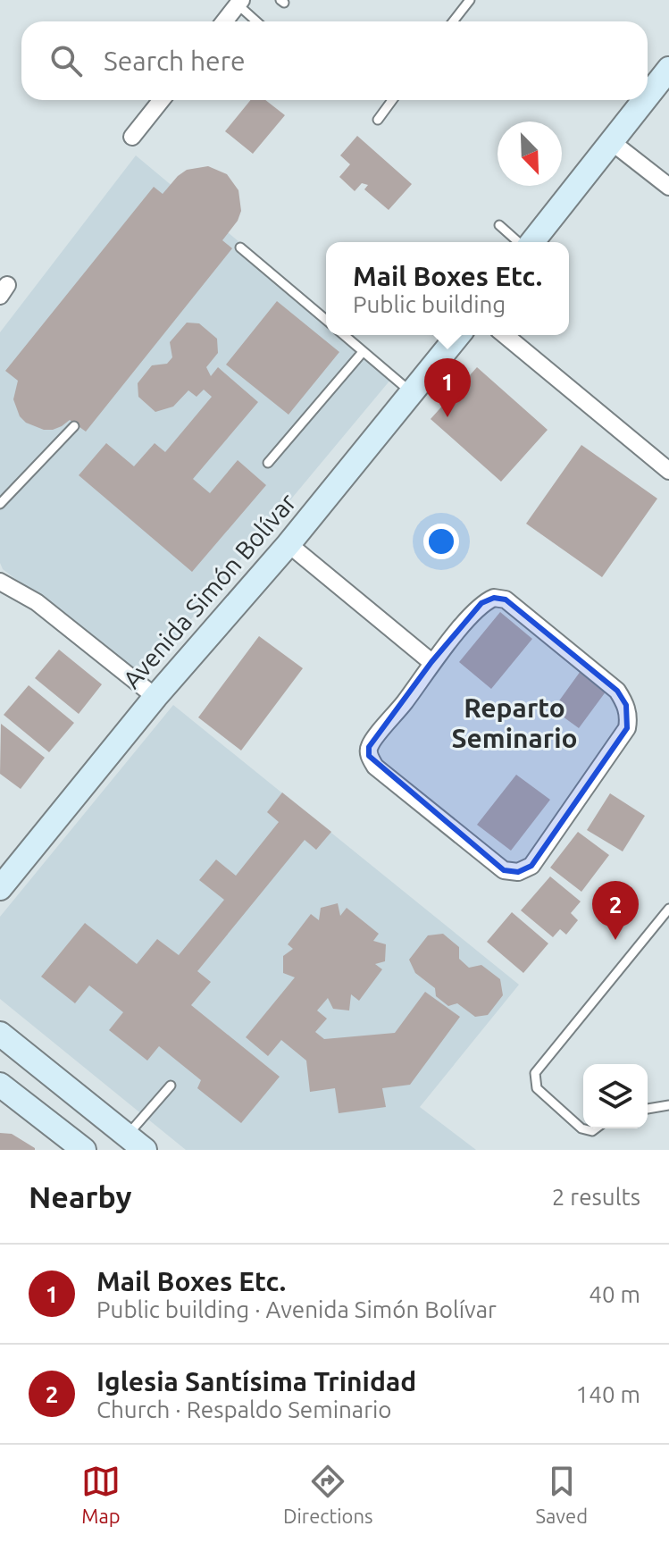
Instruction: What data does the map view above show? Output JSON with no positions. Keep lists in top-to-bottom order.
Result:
{
  "streets": {
    "main road": ["Avenida Simón Bolívar"]
  },
  "districts": ["Reparto Seminario"],
  "north": "bottom right",
  "page": {
    "search": "Search here",
    "popup": ["Mail Boxes Etc.", "Public building"],
    "pins": ["1", "2"],
    "heading": ["Nearby", "2 results"],
    "list": [
      {
        "mark": "1",
        "name": "Mail Boxes Etc.",
        "note": "Public building · Avenida Simón Bolívar",
        "value": "40 m"
      },
      {
        "mark": "2",
        "name": "Iglesia Santísima Trinidad",
        "note": "Church · Respaldo Seminario",
        "value": "140 m"
      }
    ],
    "nav": ["Map", "Directions", "Saved"]
  }
}
